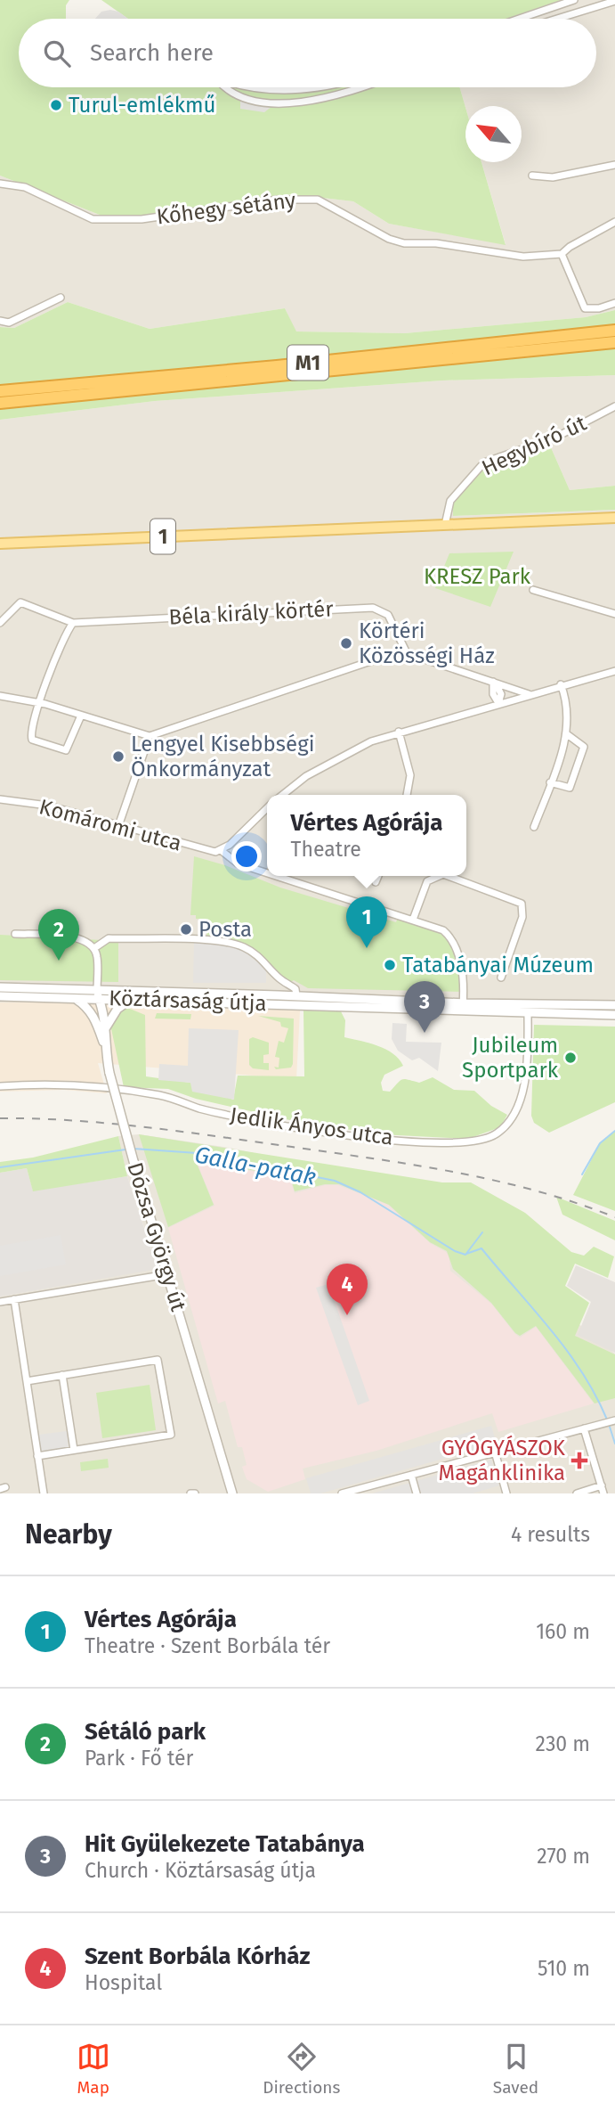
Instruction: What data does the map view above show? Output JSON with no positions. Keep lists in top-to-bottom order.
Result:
{
  "streets": {
    "highway": ["M1"],
    "main road": ["1"],
    "street": [
      "Kőhegy sétány",
      "Hegybíró út",
      "Béla király körtér",
      "Komáromi utca",
      "Köztársaság útja",
      "Jedlik Ányos utca",
      "Dózsa György út"
    ]
  },
  "crossings": [
    ["Hegybíró út", "1"],
    ["Köztársaság útja", "Jedlik Ányos utca"],
    ["Köztársaság útja", "Dózsa György út"]
  ],
  "water": ["Galla-patak"],
  "parks": ["KRESZ Park"],
  "places": {
    "other": [
      "Turul-emlékmű",
      "Körtéri Közösségi Ház",
      "Lengyel Kisebbségi Önkormányzat",
      "Posta",
      "Tatabányai Múzeum",
      "Jubileum Sportpark"
    ],
    "health": ["GYÓGYÁSZOK Magánklinika"]
  },
  "north": "top left",
  "page": {
    "search": "Search here",
    "popup": ["Vértes Agórája", "Theatre"],
    "pins": [
      "1",
      "2",
      "3",
      "4"
    ],
    "heading": ["Nearby", "4 results"],
    "list": [
      {
        "mark": "1",
        "name": "Vértes Agórája",
        "note": "Theatre · Szent Borbála tér",
        "value": "160 m"
      },
      {
        "mark": "2",
        "name": "Sétáló park",
        "note": "Park · Fő tér",
        "value": "230 m"
      },
      {
        "mark": "3",
        "name": "Hit Gyülekezete Tatabánya",
        "note": "Church · Köztársaság útja",
        "value": "270 m"
      },
      {
        "mark": "4",
        "name": "Szent Borbála Kórház",
        "note": "Hospital",
        "value": "510 m"
      }
    ],
    "nav": ["Map", "Directions", "Saved"]
  }
}
